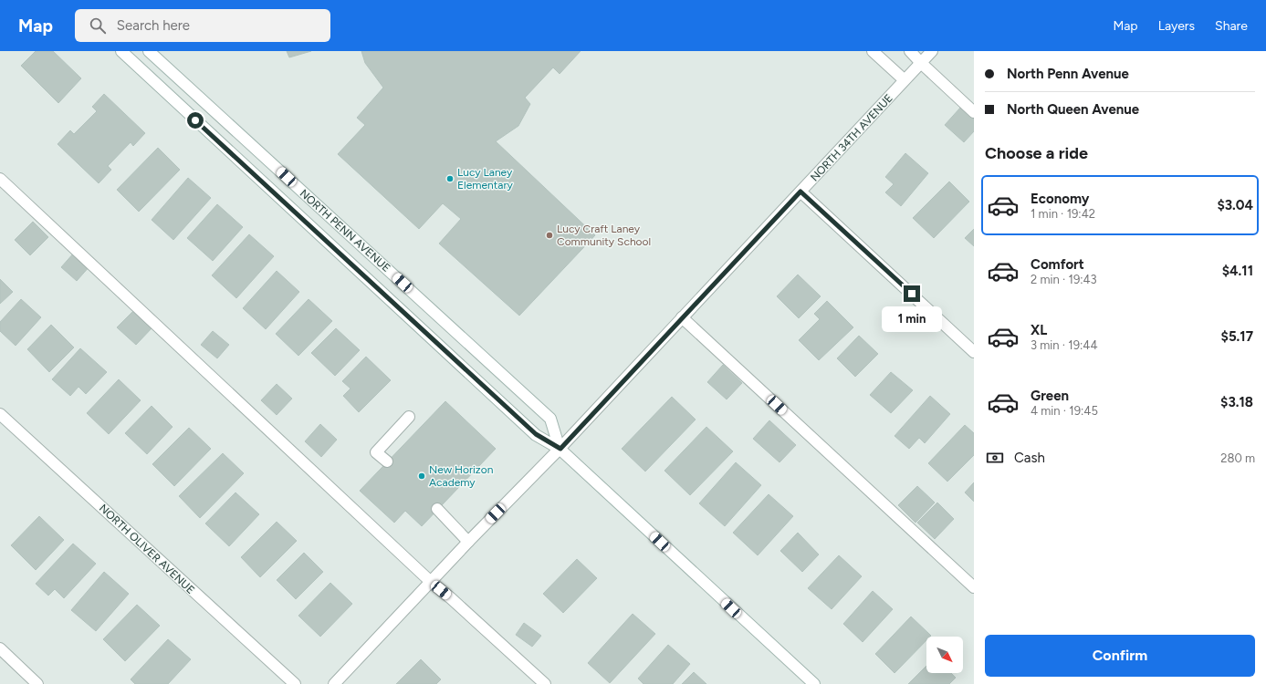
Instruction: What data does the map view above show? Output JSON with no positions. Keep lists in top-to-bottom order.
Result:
{
  "streets": {
    "street": ["NORTH 34TH AVENUE", "NORTH PENN AVENUE", "NORTH OLIVER AVENUE"]
  },
  "crossings": [
    ["NORTH 34TH AVENUE", "NORTH PENN AVENUE"]
  ],
  "places": ["Lucy Laney Elementary", "Lucy Craft Laney Community School", "New Horizon Academy"],
  "north": "bottom right",
  "page": {
    "header": "Map",
    "search": "Search here",
    "nav": ["Map", "Layers", "Share"],
    "banner": ["North Penn Avenue", "North Queen Avenue"],
    "heading": "Choose a ride",
    "list": [
      {
        "name": "Economy",
        "note": "1 min · 19:42",
        "value": "$3.04"
      },
      {
        "name": "Comfort",
        "note": "2 min · 19:43",
        "value": "$4.11"
      },
      {
        "name": "XL",
        "note": "3 min · 19:44",
        "value": "$5.17"
      },
      {
        "name": "Green",
        "note": "4 min · 19:45",
        "value": "$3.18"
      }
    ],
    "bubble": "1 min",
    "pay": ["Cash", "280 m"],
    "buttons": "Confirm"
  }
}
